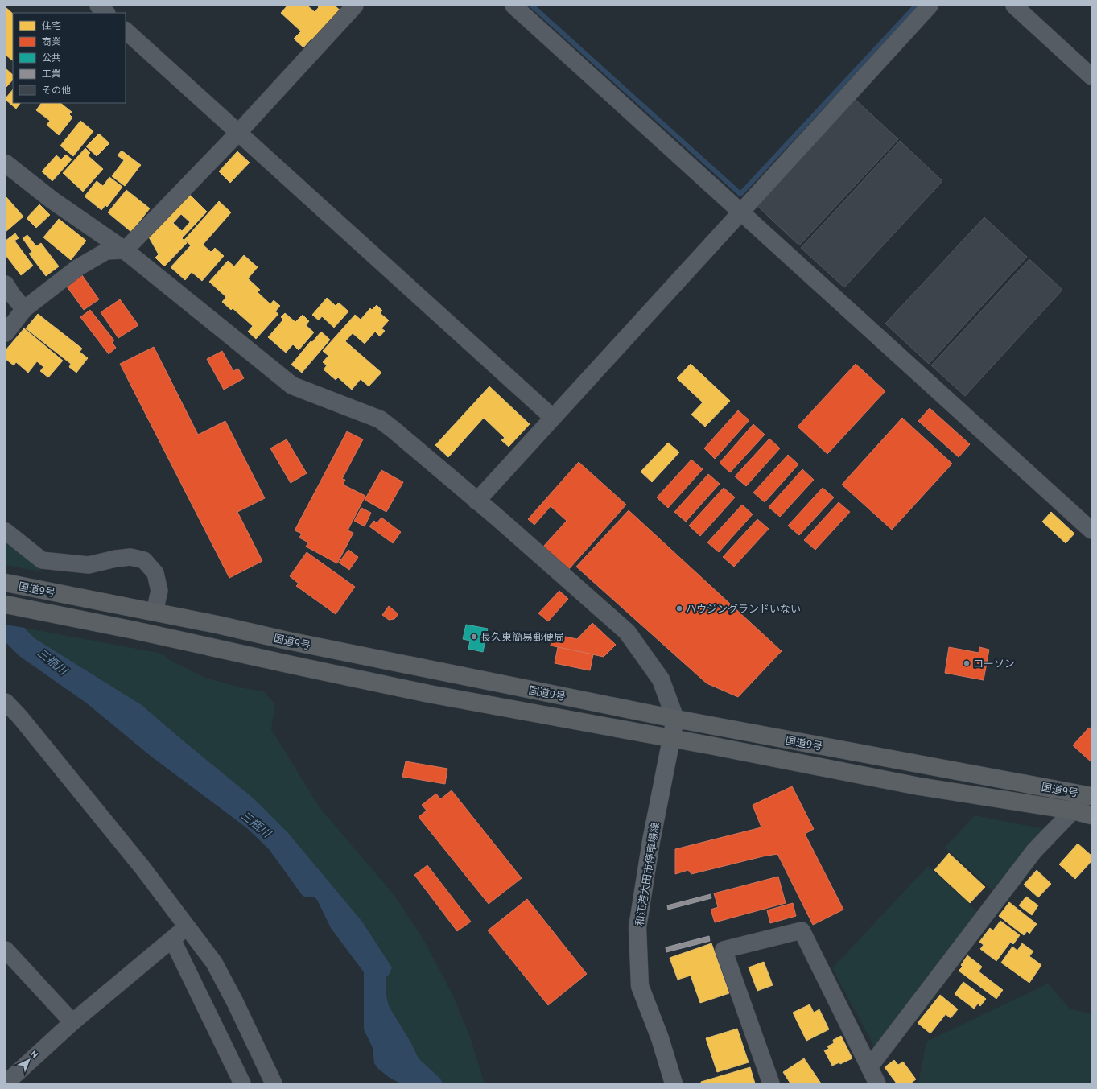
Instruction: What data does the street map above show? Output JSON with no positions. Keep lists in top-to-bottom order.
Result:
{
  "streets": {
    "highway": ["国道9号"],
    "main road": ["和江港大田市停車場線"]
  },
  "crossings": [
    ["国道9号", "和江港大田市停車場線"]
  ],
  "water": ["三瓶川"],
  "places": ["ハウジングランドいない", "長久東簡易郵便局", "ローソン"],
  "legend": [
    "住宅",
    "商業",
    "公共",
    "工業",
    "その他"
  ],
  "north": "top right"
}
